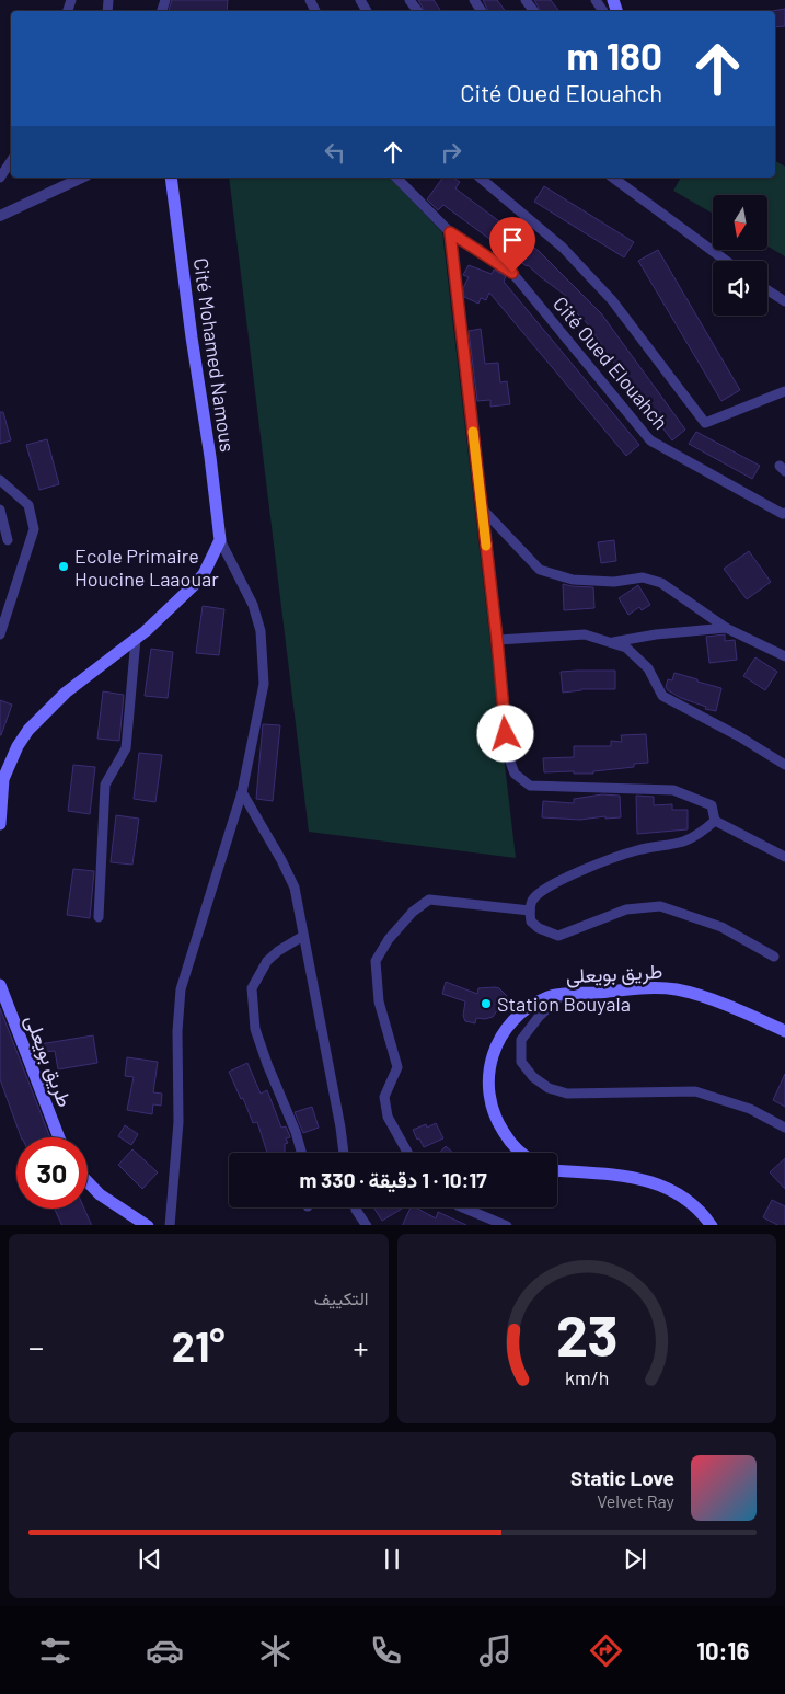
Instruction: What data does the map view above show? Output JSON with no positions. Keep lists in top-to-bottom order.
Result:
{
  "streets": {
    "main road": ["Cité Mohamed Namous", "طريق بويعلى"],
    "street": ["Cité Oued Elouahch"]
  },
  "places": ["Ecole Primaire Houcine Laaouar", "Station Bouyala"],
  "north": "bottom",
  "page": {
    "turn": ["180 m", "Cité Oued Elouahch"],
    "limit": "30",
    "trip": "10:17 · 1 دقيقة · 330 m",
    "tile": "التكييف",
    "heat": ["−", "21°", "+"],
    "song": ["Static Love", "Velvet Ray"],
    "tabs": "10:16",
    "gauge": ["23", "km/h"]
  }
}
